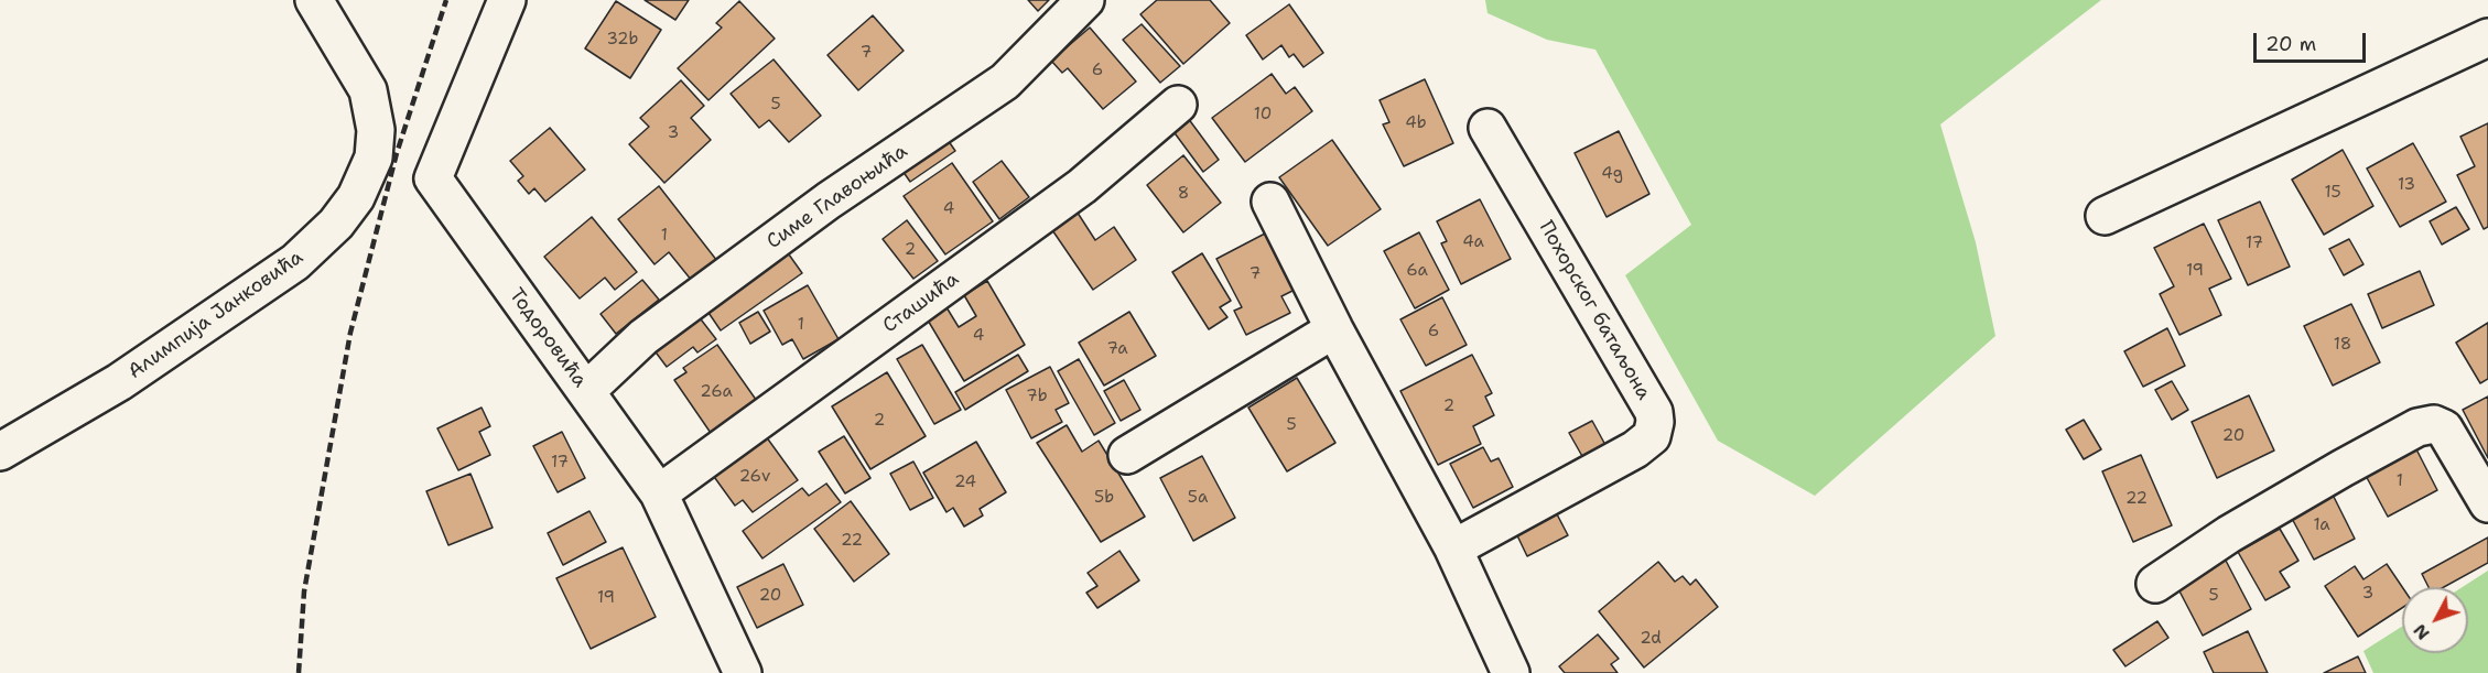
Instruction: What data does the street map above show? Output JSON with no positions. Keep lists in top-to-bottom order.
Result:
{
  "streets": {
    "street": [
      "Симе Главоњића",
      "Сташића",
      "Похорског батаљона",
      "Алимпија Јанковића",
      "Тодоровића"
    ]
  },
  "crossings": [
    ["Симе Главоњића", "Тодоровића"],
    ["Сташића", "Тодоровића"]
  ],
  "house_numbers": [
    "32b",
    "7",
    "6",
    "5",
    "10",
    "4b",
    "3",
    "4g",
    "13",
    "15",
    "8",
    "4",
    "1",
    "4a",
    "17",
    "2",
    "6a",
    "19",
    "7",
    "1",
    "6",
    "4",
    "18",
    "7a",
    "26a",
    "7b",
    "2",
    "2",
    "5",
    "20",
    "17",
    "26v",
    "1",
    "24",
    "5b",
    "5a",
    "22",
    "1a",
    "22",
    "3",
    "20",
    "5",
    "19",
    "2d"
  ],
  "scale_bar": "20 m",
  "north": "bottom left"
}
